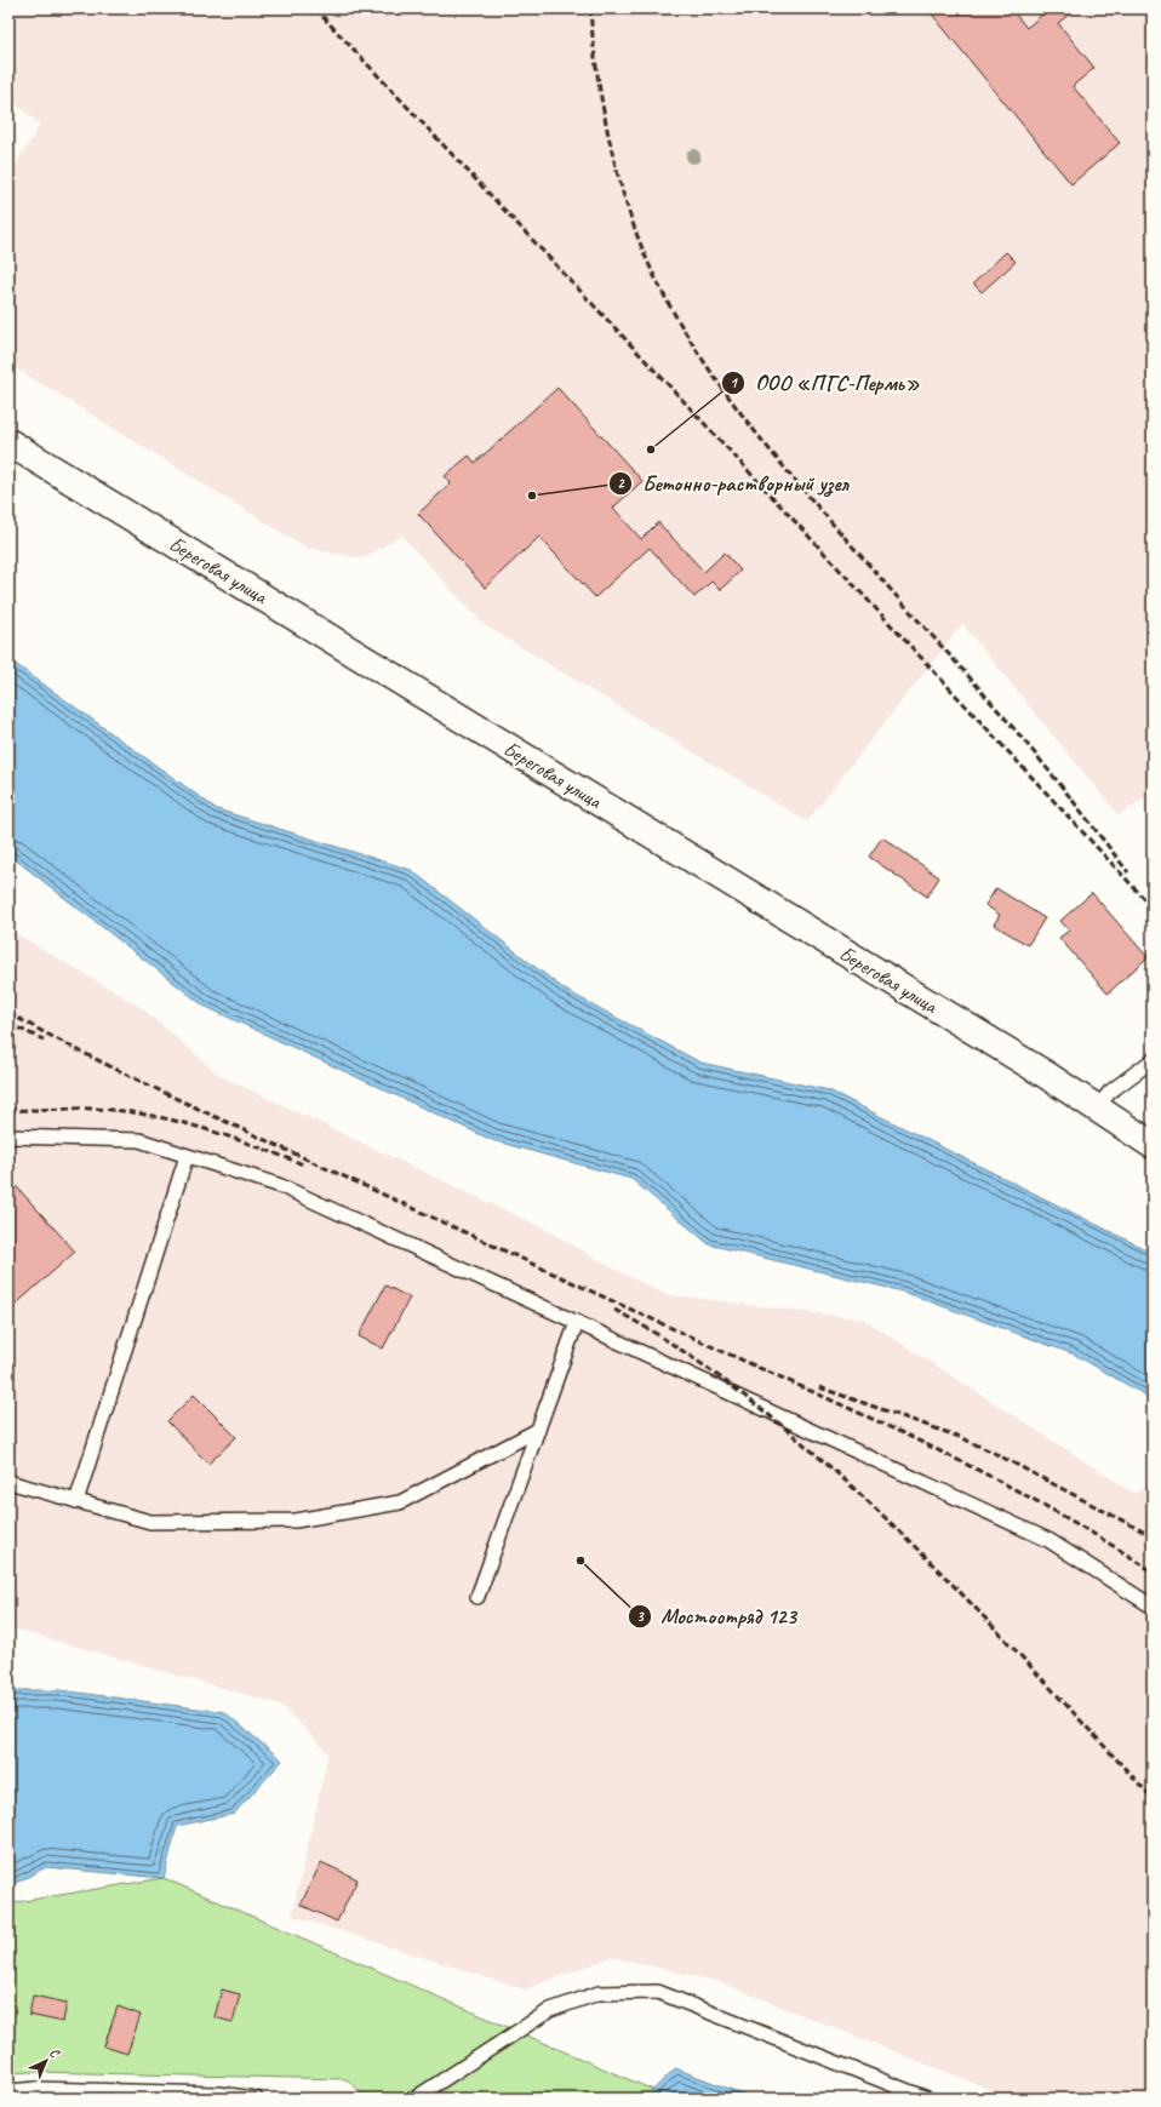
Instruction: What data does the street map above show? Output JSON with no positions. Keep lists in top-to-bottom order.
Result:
{
  "streets": {
    "street": ["Береговая улица"]
  },
  "places": ["ООО «ПГС-Пермь»", "Бетонно-растворный узел", "Мостоотряд 123"],
  "north": "top right"
}
